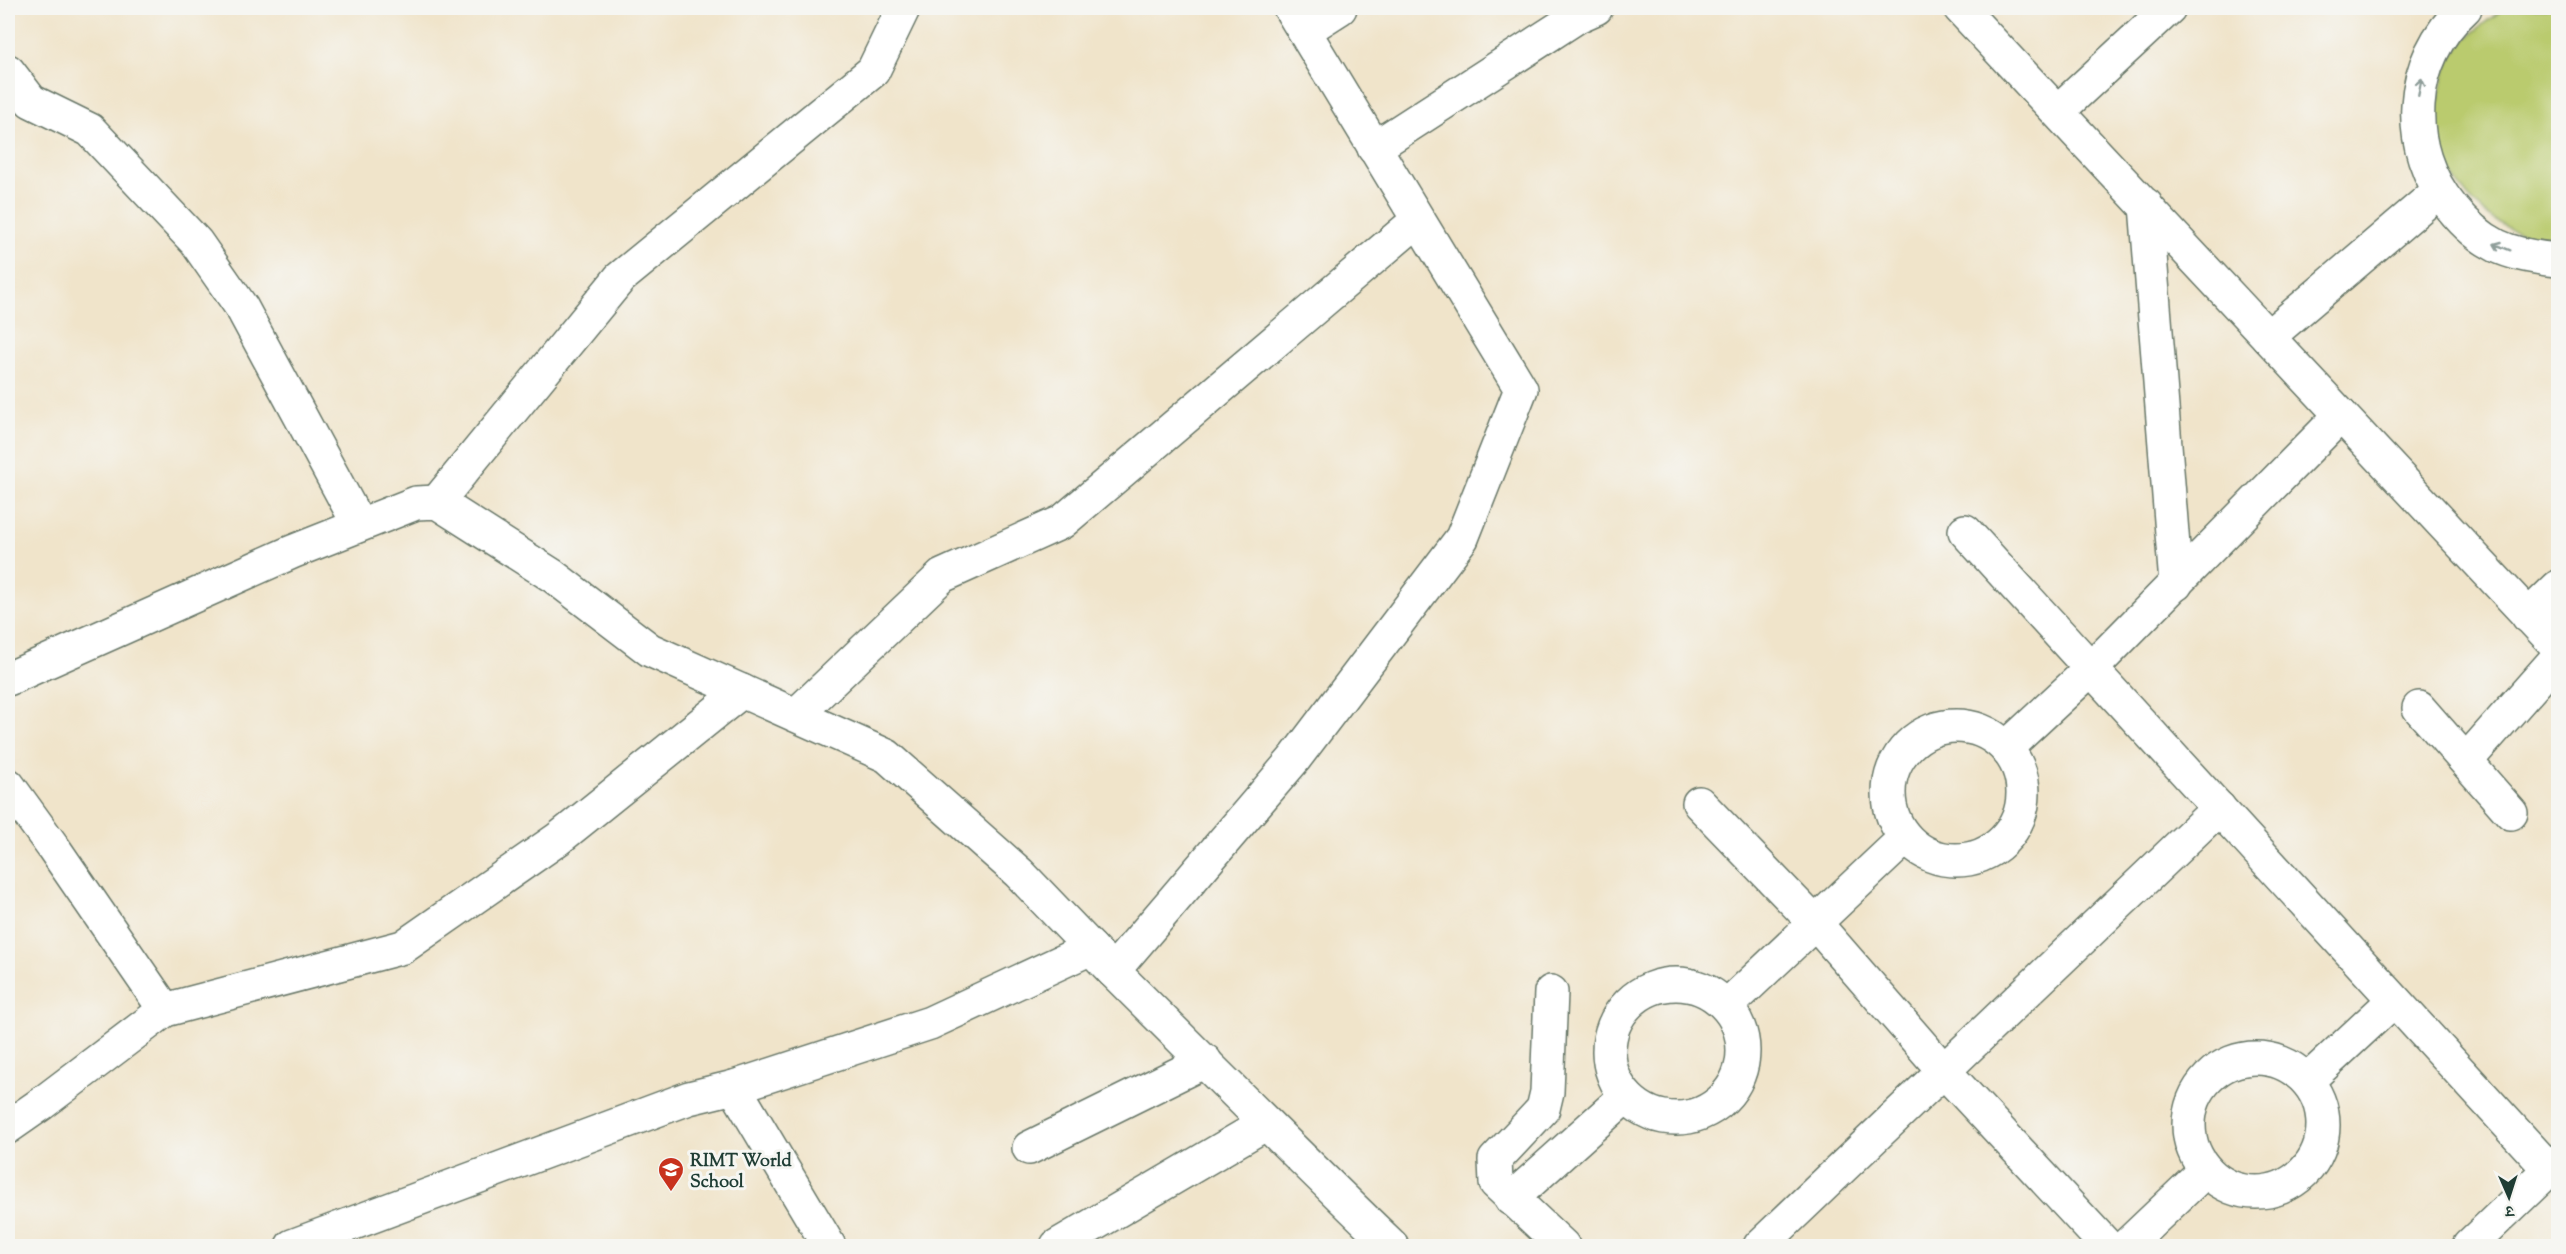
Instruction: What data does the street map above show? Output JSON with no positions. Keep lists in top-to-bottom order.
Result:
{
  "places": {
    "school or university": ["RIMT World School"]
  },
  "north": "bottom"
}
